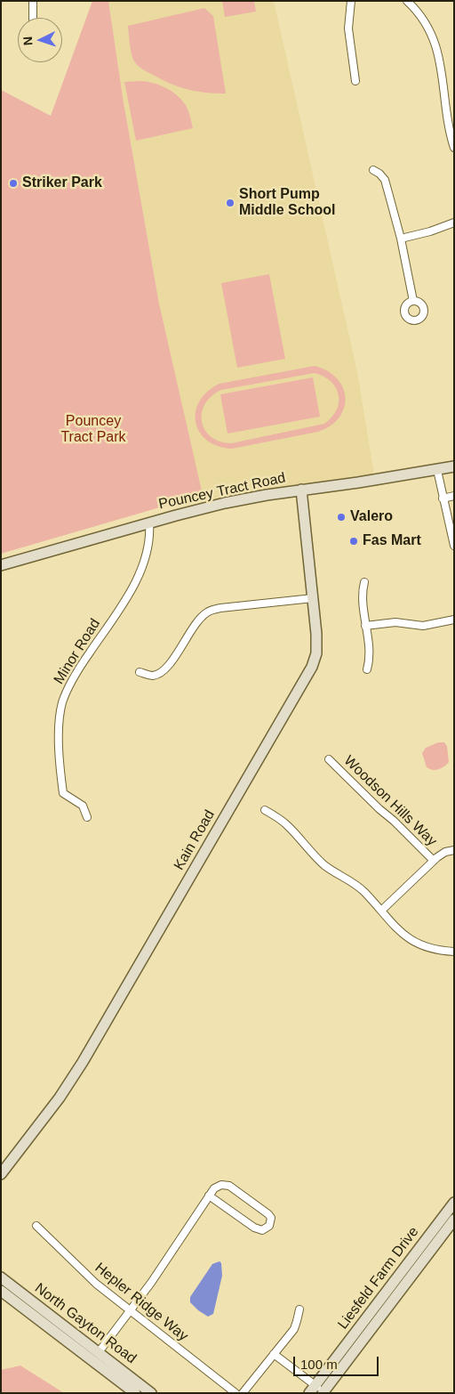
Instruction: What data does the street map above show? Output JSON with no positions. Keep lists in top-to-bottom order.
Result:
{
  "streets": {
    "street": [
      "Pouncey Tract Road",
      "Minor Road",
      "Woodson Hills Way",
      "Kain Road",
      "Liesfeld Farm Drive",
      "Hepler Ridge Way",
      "North Gayton Road"
    ]
  },
  "crossings": [
    ["Pouncey Tract Road", "Minor Road"],
    ["Pouncey Tract Road", "Kain Road"]
  ],
  "parks": ["Pouncey Tract Park"],
  "places": [
    "Striker Park",
    "Short Pump Middle School",
    "Valero",
    "Fas Mart"
  ],
  "scale_bar": "100 m",
  "north": "left"
}
